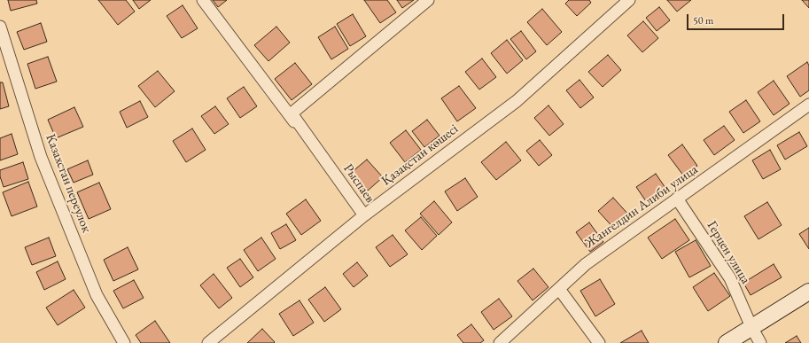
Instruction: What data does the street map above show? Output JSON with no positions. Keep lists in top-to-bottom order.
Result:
{
  "streets": {
    "street": [
      "Қазақстан көшесі",
      "Казахстан переулок",
      "Рыспаев",
      "Жангелдин Алиби улица",
      "Герцен улица"
    ]
  },
  "crossings": [
    ["Қазақстан көшесі", "Рыспаев"],
    ["Жангелдин Алиби улица", "Герцен улица"]
  ],
  "scale_bar": "50 m"
}
